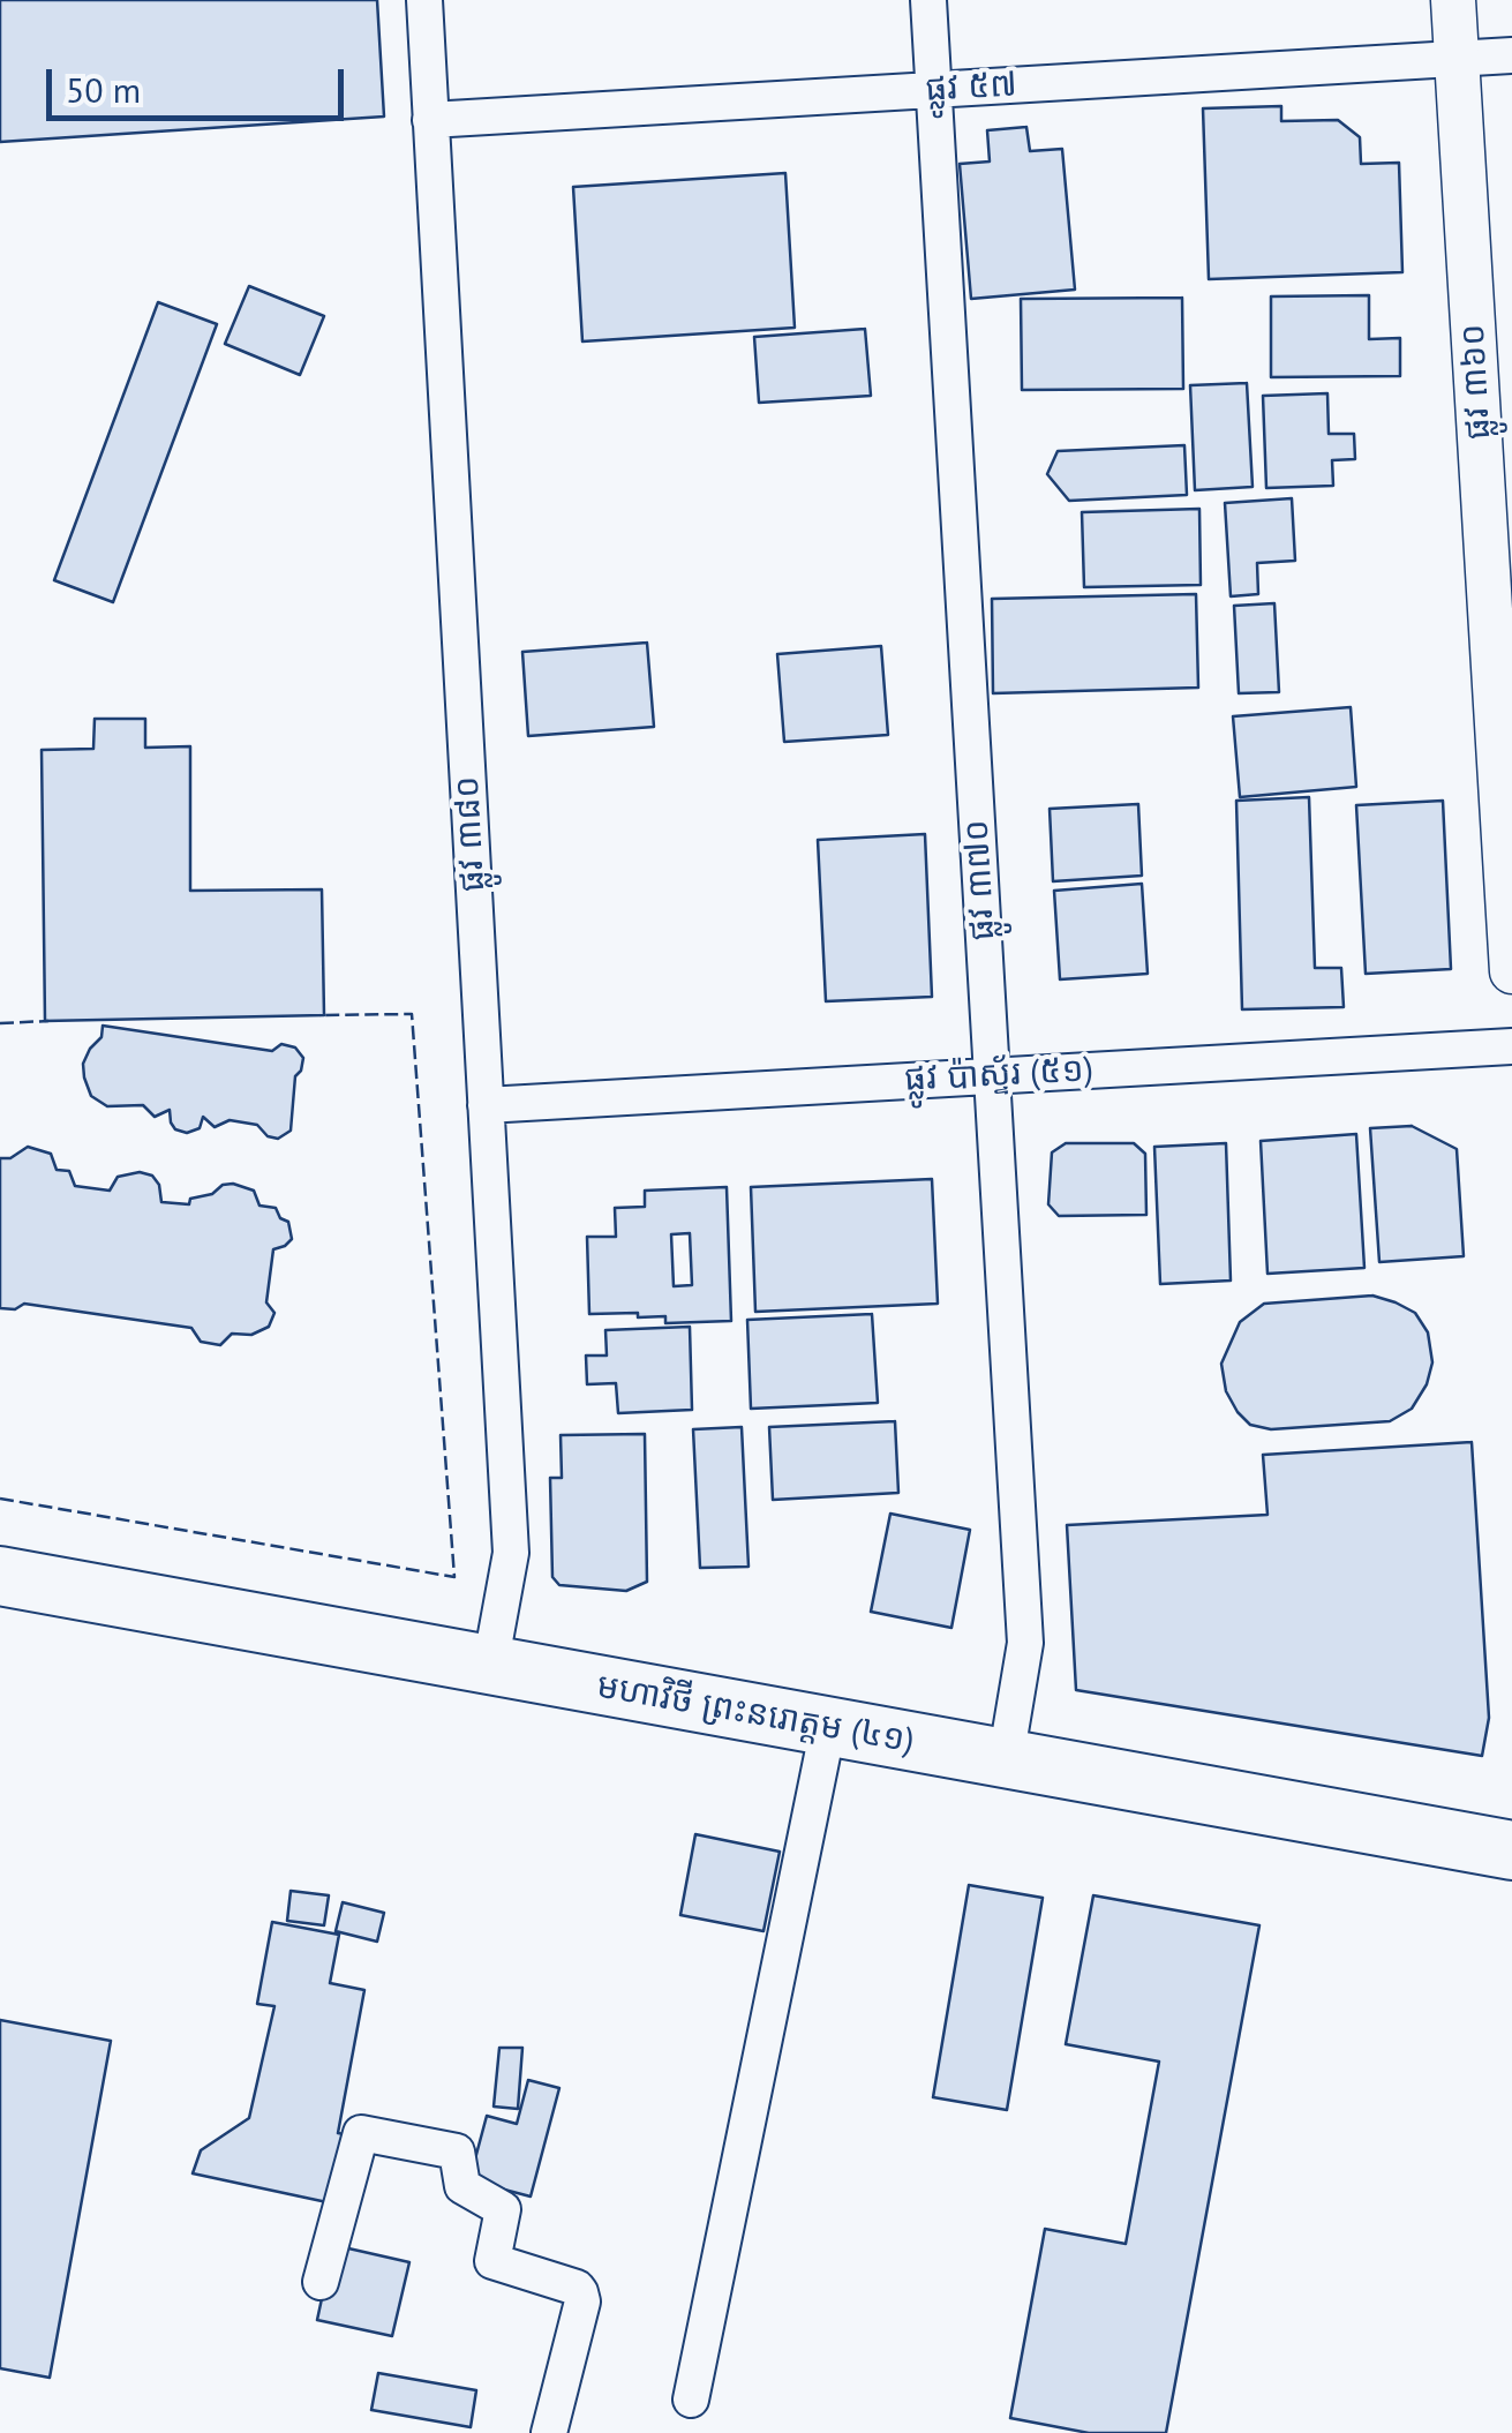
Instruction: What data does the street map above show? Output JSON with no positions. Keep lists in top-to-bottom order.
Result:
{
  "streets": {
    "main road": ["មហាវិថី ព្រះនរោត្តម (៤១)"],
    "street": [
      "ផ្លូវ ៥៧",
      "ផ្លូវ ៣៦០",
      "ផ្លូវ ៣៨០",
      "ផ្លូវ ៣៧០",
      "ផ្លូវ ប៉ាស្ទ័រ (៥១)"
    ]
  },
  "crossings": [
    ["ផ្លូវ ៥៧", "ផ្លូវ ៣៦០"],
    ["ផ្លូវ ៥៧", "ផ្លូវ ៣៨០"],
    ["ផ្លូវ ៥៧", "ផ្លូវ ៣៧០"],
    ["ផ្លូវ ៣៨០", "ផ្លូវ ប៉ាស្ទ័រ (៥១)"],
    ["ផ្លូវ ៣៨០", "មហាវិថី ព្រះនរោត្តម (៤១)"],
    ["ផ្លូវ ៣៧០", "ផ្លូវ ប៉ាស្ទ័រ (៥១)"],
    ["ផ្លូវ ៣៧០", "មហាវិថី ព្រះនរោត្តម (៤១)"]
  ],
  "scale_bar": "50 m"
}
